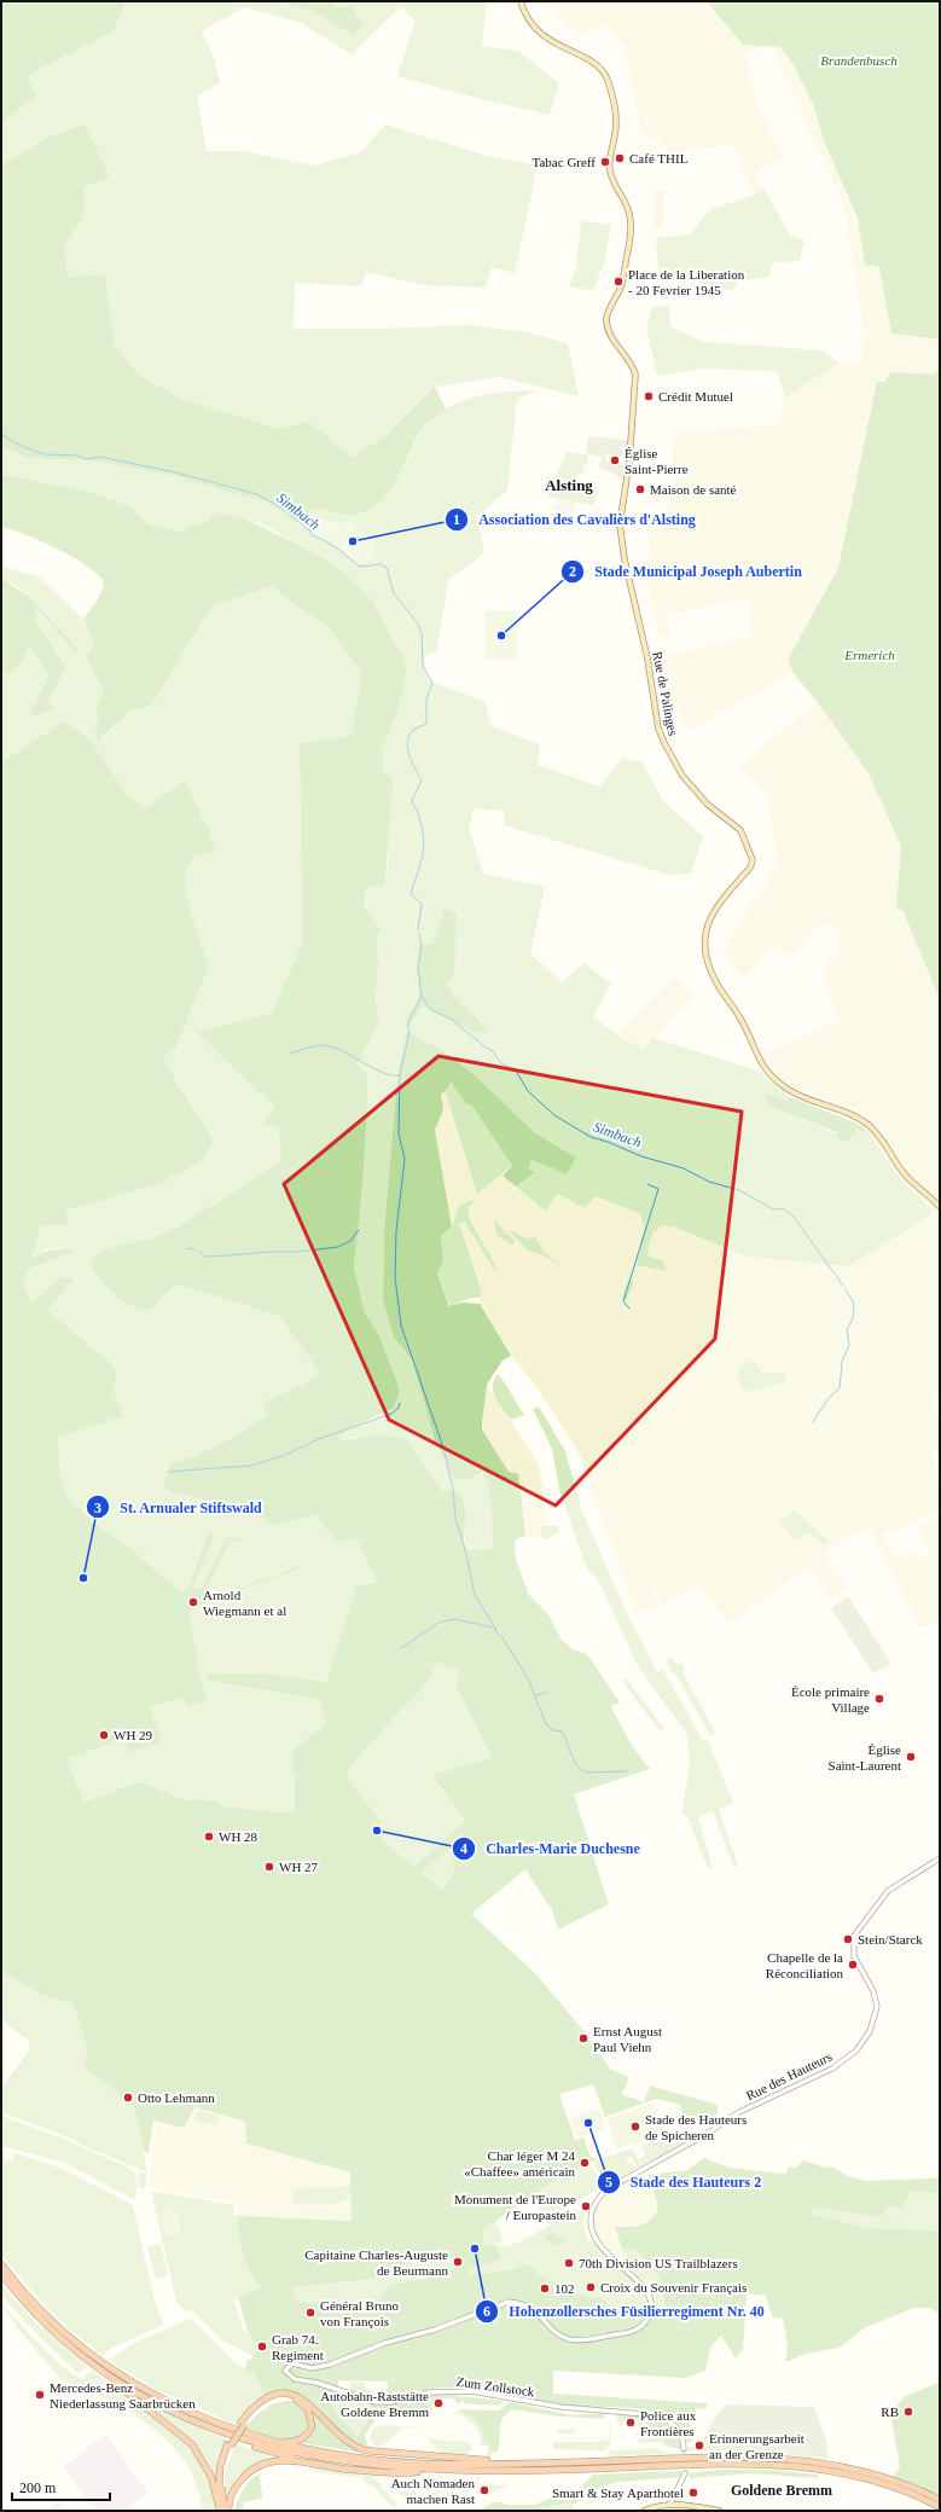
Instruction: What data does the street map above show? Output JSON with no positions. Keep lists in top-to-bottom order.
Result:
{
  "streets": {
    "main road": ["Rue de Palinges"],
    "street": ["Rue des Hauteurs", "Zum Zollstock"]
  },
  "crossings": [
    ["Rue des Hauteurs", "Zum Zollstock"]
  ],
  "districts": ["Alsting", "Goldene Bremm"],
  "water": ["Simbach"],
  "parks": ["Brandenbusch", "Ermerich"],
  "places": [
    "Café THIL",
    "Tabac Greff",
    "Place de la Liberation - 20 Fevrier 1945",
    "Crédit Mutuel",
    "Église Saint-Pierre",
    "Maison de santé",
    "Association des Cavalièrs d'Alsting",
    "Stade Municipal Joseph Aubertin",
    "St. Arnualer Stiftswald",
    "Arnold Wiegmann et al",
    "École primaire Village",
    "WH 29",
    "Église Saint-Laurent",
    "Charles-Marie Duchesne",
    "WH 28",
    "WH 27",
    "Stein/Starck",
    "Chapelle de la Réconciliation",
    "Ernst August Paul Viehn",
    "Otto Lehmann",
    "Stade des Hauteurs 2",
    "Stade des Hauteurs de Spicheren",
    "Char léger M 24 «Chaffee» américain",
    "Monument de l'Europe / Europastein",
    "Hohenzollersches Füsilierregiment Nr. 40",
    "Capitaine Charles-Auguste de Beurmann",
    "70th Division US Trailblazers",
    "Croix du Souvenir Français",
    "102",
    "Général Bruno von François",
    "Grab 74. Regiment",
    "Mercedes-Benz Niederlassung Saarbrücken",
    "Autobahn-Raststätte Goldene Bremm",
    "RB",
    "Police aux Frontières",
    "Erinnerungsarbeit an der Grenze",
    "Auch Nomaden machen Rast",
    "Smart & Stay Aparthotel"
  ],
  "scale_bar": "200 m"
}
